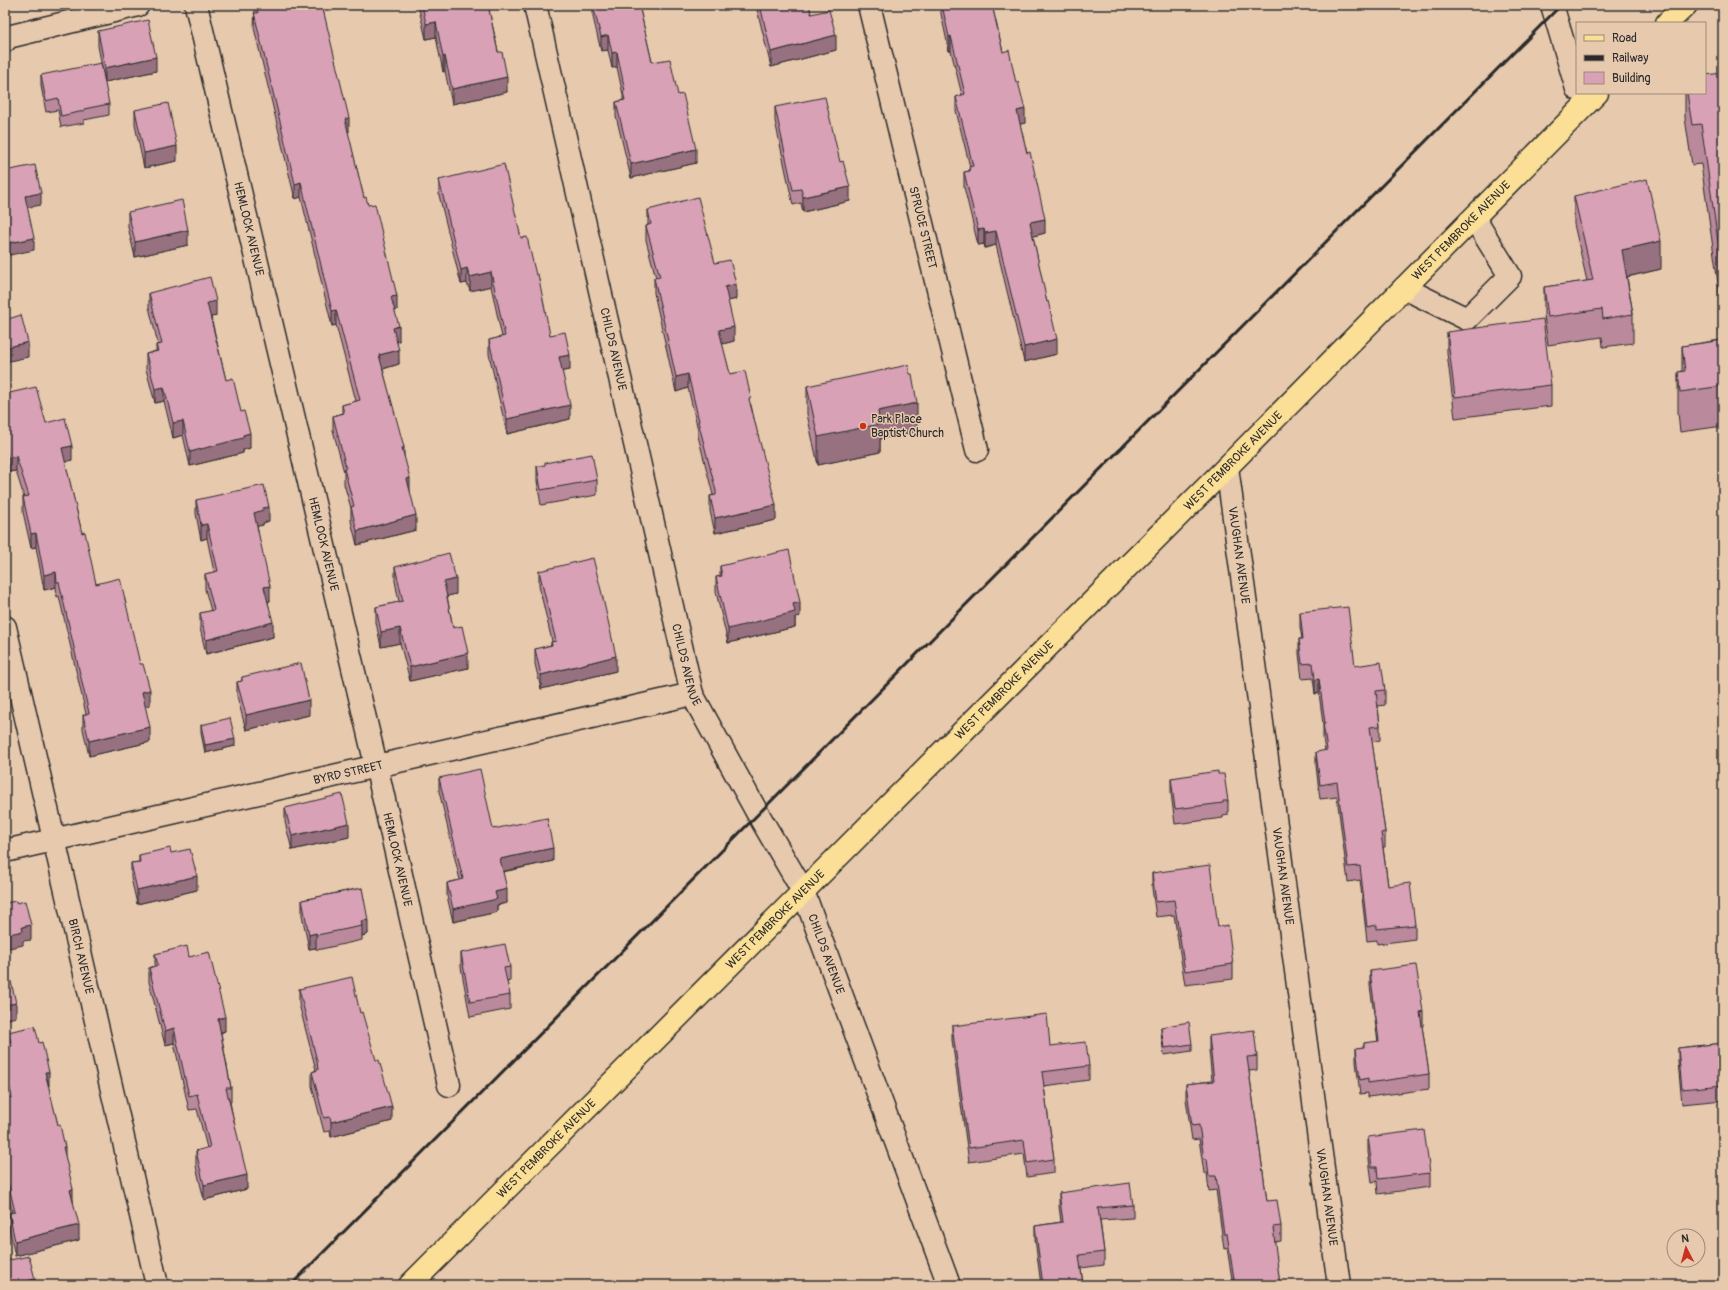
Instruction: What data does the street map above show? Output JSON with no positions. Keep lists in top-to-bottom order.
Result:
{
  "streets": {
    "main road": ["WEST PEMBROKE AVENUE"],
    "street": [
      "SPRUCE STREET",
      "HEMLOCK AVENUE",
      "CHILDS AVENUE",
      "VAUGHAN AVENUE",
      "BYRD STREET",
      "BIRCH AVENUE"
    ]
  },
  "crossings": [
    ["HEMLOCK AVENUE", "BYRD STREET"],
    ["WEST PEMBROKE AVENUE", "CHILDS AVENUE"],
    ["WEST PEMBROKE AVENUE", "VAUGHAN AVENUE"],
    ["CHILDS AVENUE", "BYRD STREET"],
    ["BYRD STREET", "BIRCH AVENUE"]
  ],
  "places": ["Park Place Baptist Church"],
  "legend": ["Road", "Railway", "Building"],
  "north": "top"
}
